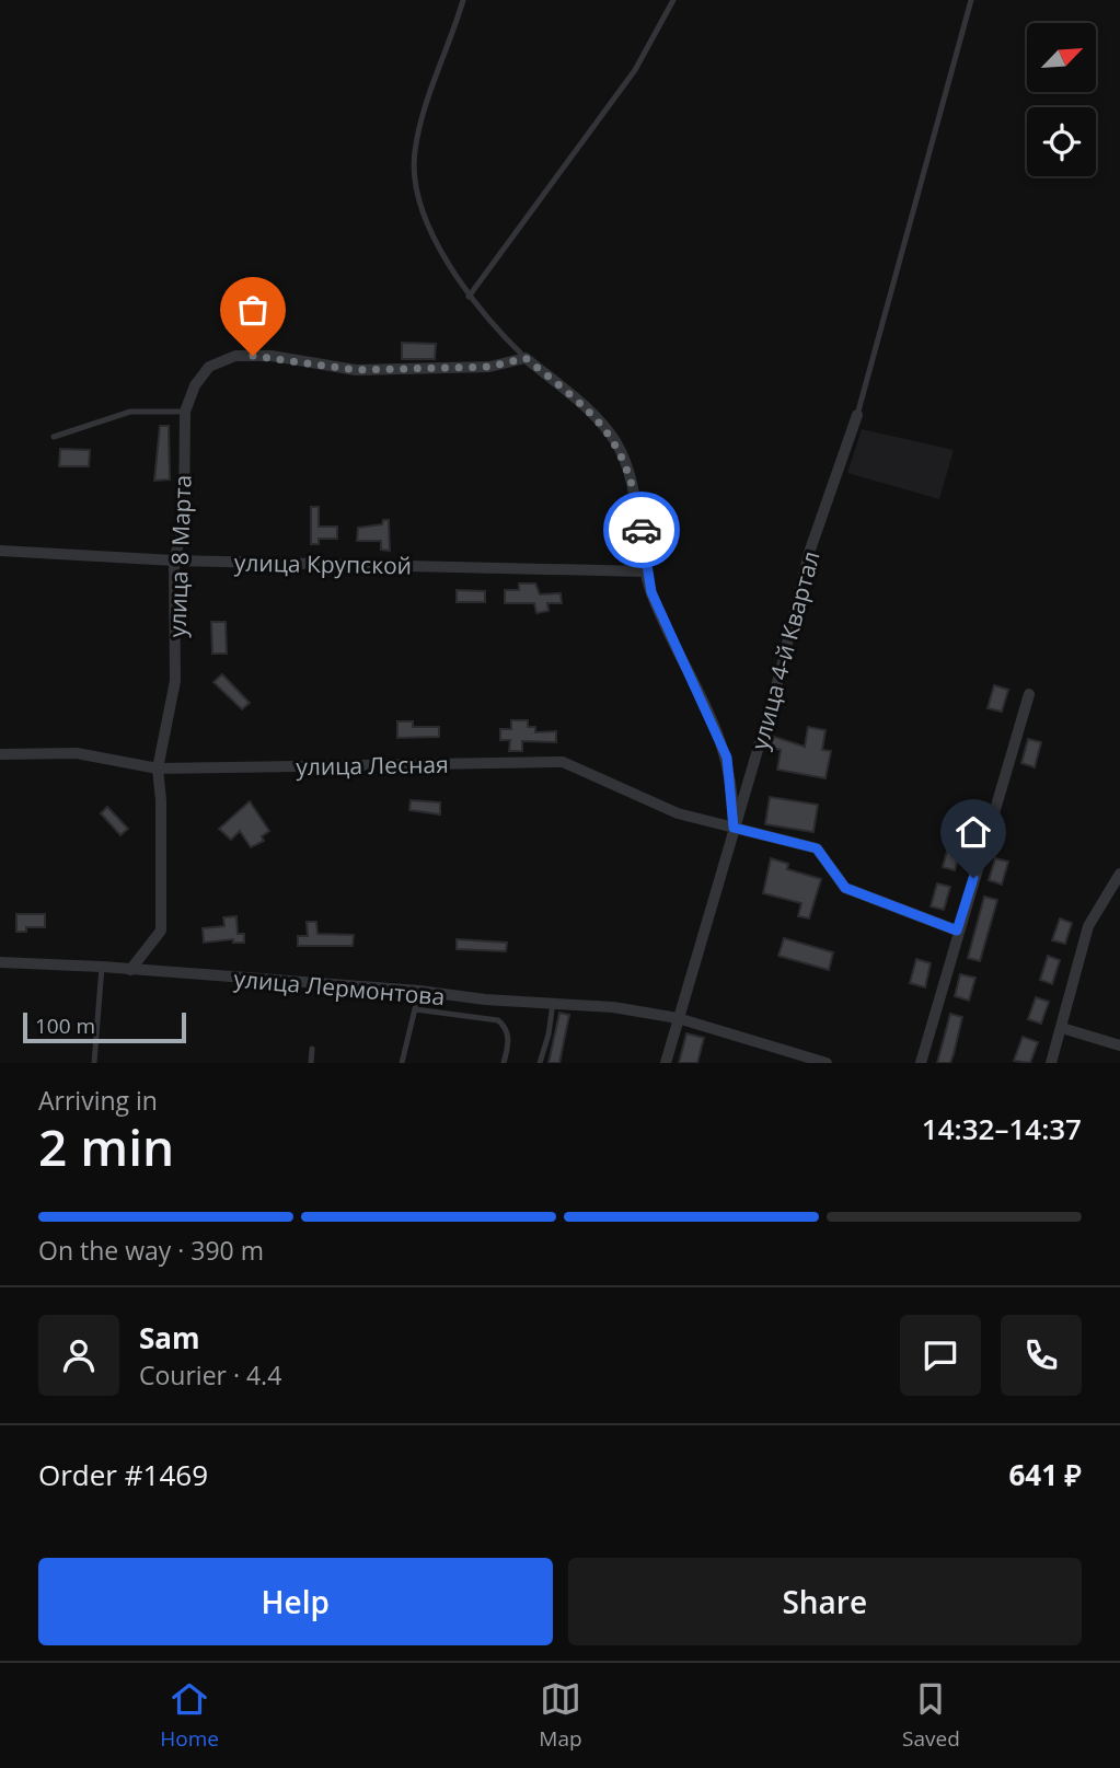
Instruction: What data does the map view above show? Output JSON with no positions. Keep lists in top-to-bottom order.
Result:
{
  "streets": {
    "street": [
      "улица 8 Марта",
      "улица Крупской",
      "улица 4-й Квартал",
      "улица Лесная",
      "улица Лермонтова"
    ]
  },
  "crossings": [
    ["улица 8 Марта", "улица Крупской"],
    ["улица 8 Марта", "улица Лесная"],
    ["улица 8 Марта", "улица Лермонтова"],
    ["улица 4-й Квартал", "улица Лесная"],
    ["улица 4-й Квартал", "улица Лермонтова"]
  ],
  "scale_bar": "100 m",
  "north": "top right",
  "page": {
    "scale": "100 m",
    "heading": ["2 min", "Arriving in", "14:32–14:37"],
    "panel": [
      "Sam",
      "Courier · 4.4",
      "Order #1469",
      "641 ₽"
    ],
    "bar": "On the way · 390 m",
    "buttons": ["Help", "Share"],
    "tabs": ["Home", "Map", "Saved"]
  }
}
